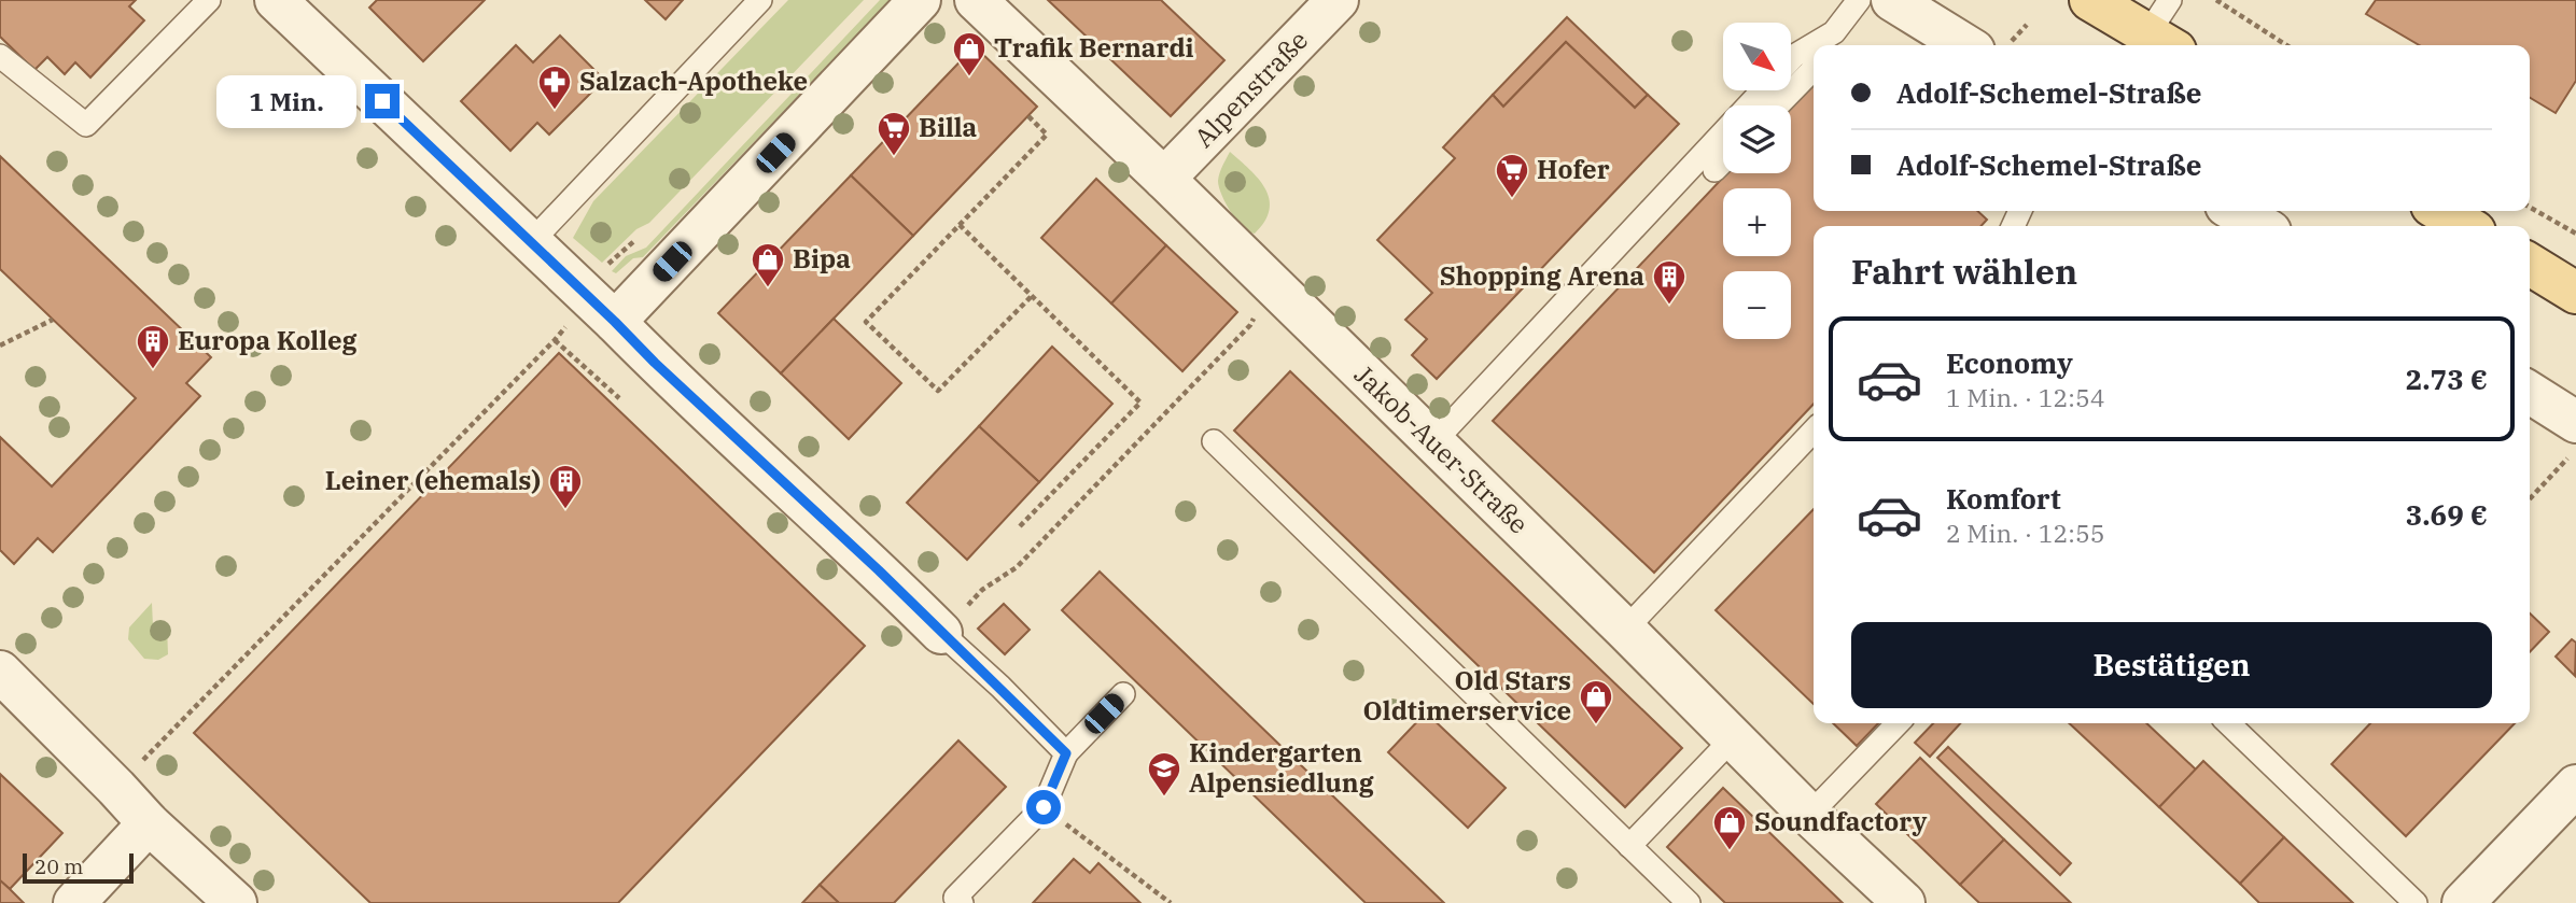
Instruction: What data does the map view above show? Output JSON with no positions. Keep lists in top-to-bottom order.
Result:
{
  "streets": {
    "street": ["Alpenstraße", "Jakob-Auer-Straße"]
  },
  "crossings": [
    ["Alpenstraße", "Jakob-Auer-Straße"]
  ],
  "places": {
    "shop": [
      "Trafik Bernardi",
      "Bipa",
      "Old Stars Oldtimerservice",
      "Soundfactory"
    ],
    "pharmacy": ["Salzach-Apotheke"],
    "supermarket": ["Billa", "Hofer"],
    "building": ["Shopping Arena", "Europa Kolleg", "Leiner (ehemals)"],
    "school or university": ["Kindergarten Alpensiedlung"]
  },
  "scale_bar": "20 m",
  "north": "bottom right",
  "page": {
    "map_buttons": ["+", "−"],
    "banner": ["Adolf-Schemel-Straße", "Adolf-Schemel-Straße"],
    "bubble": "1 Min.",
    "heading": "Fahrt wählen",
    "list": [
      {
        "name": "Economy",
        "note": "1 Min. · 12:54",
        "value": "2.73 €"
      },
      {
        "name": "Komfort",
        "note": "2 Min. · 12:55",
        "value": "3.69 €"
      }
    ],
    "buttons": "Bestätigen",
    "scale": "20 m"
  }
}
